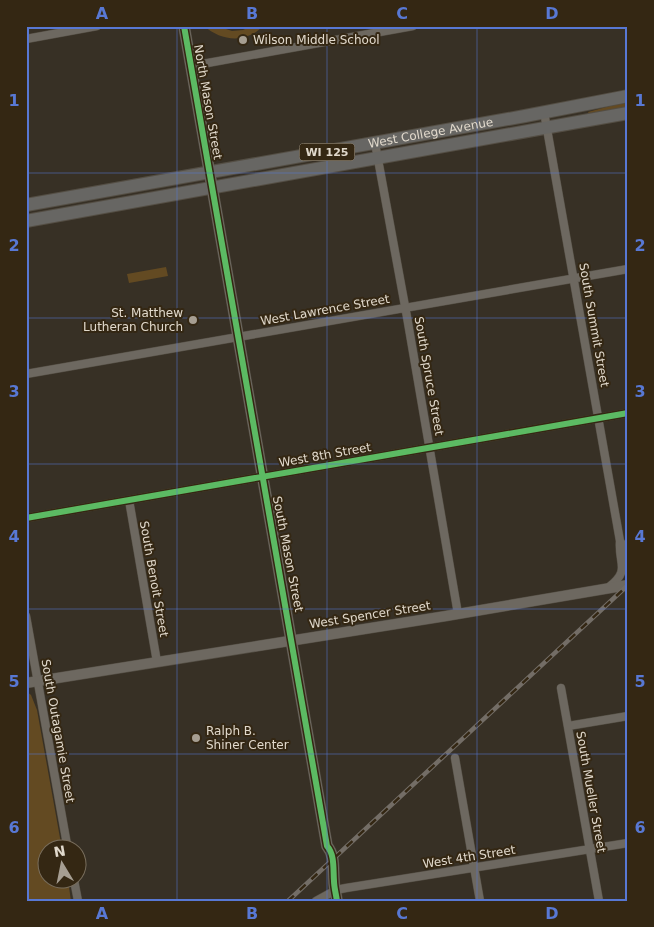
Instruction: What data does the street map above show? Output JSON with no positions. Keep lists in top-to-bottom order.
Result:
{
  "streets": {
    "main road": [
      "North Mason Street",
      "West College Avenue",
      "WI 125",
      "South Mason Street"
    ],
    "street": [
      "West Lawrence Street",
      "South Summit Street",
      "South Spruce Street",
      "West 8th Street",
      "South Benoit Street",
      "West Spencer Street",
      "South Outagamie Street",
      "South Mueller Street",
      "West 4th Street"
    ]
  },
  "crossings": [
    ["North Mason Street", "West College Avenue"],
    ["North Mason Street", "South Mason Street"],
    ["West College Avenue", "South Summit Street"],
    ["West College Avenue", "South Spruce Street"],
    ["West College Avenue", "South Mason Street"],
    ["West Lawrence Street", "South Summit Street"],
    ["West Lawrence Street", "South Spruce Street"],
    ["West Lawrence Street", "South Mason Street"],
    ["South Summit Street", "West 8th Street"],
    ["South Summit Street", "West Spencer Street"],
    ["South Spruce Street", "West 8th Street"],
    ["South Spruce Street", "West Spencer Street"],
    ["West 8th Street", "South Mason Street"],
    ["West 8th Street", "South Benoit Street"],
    ["South Mason Street", "West Spencer Street"],
    ["South Mason Street", "West 4th Street"],
    ["South Benoit Street", "West Spencer Street"],
    ["West Spencer Street", "South Outagamie Street"],
    ["South Mueller Street", "West 4th Street"]
  ],
  "places": ["Wilson Middle School", "St. Matthew Lutheran Church", "Ralph B. Shiner Center"],
  "north": "top",
  "grid": {
    "columns": [
      "A",
      "B",
      "C",
      "D"
    ],
    "rows": [
      "1",
      "2",
      "3",
      "4",
      "5",
      "6"
    ]
  }
}
